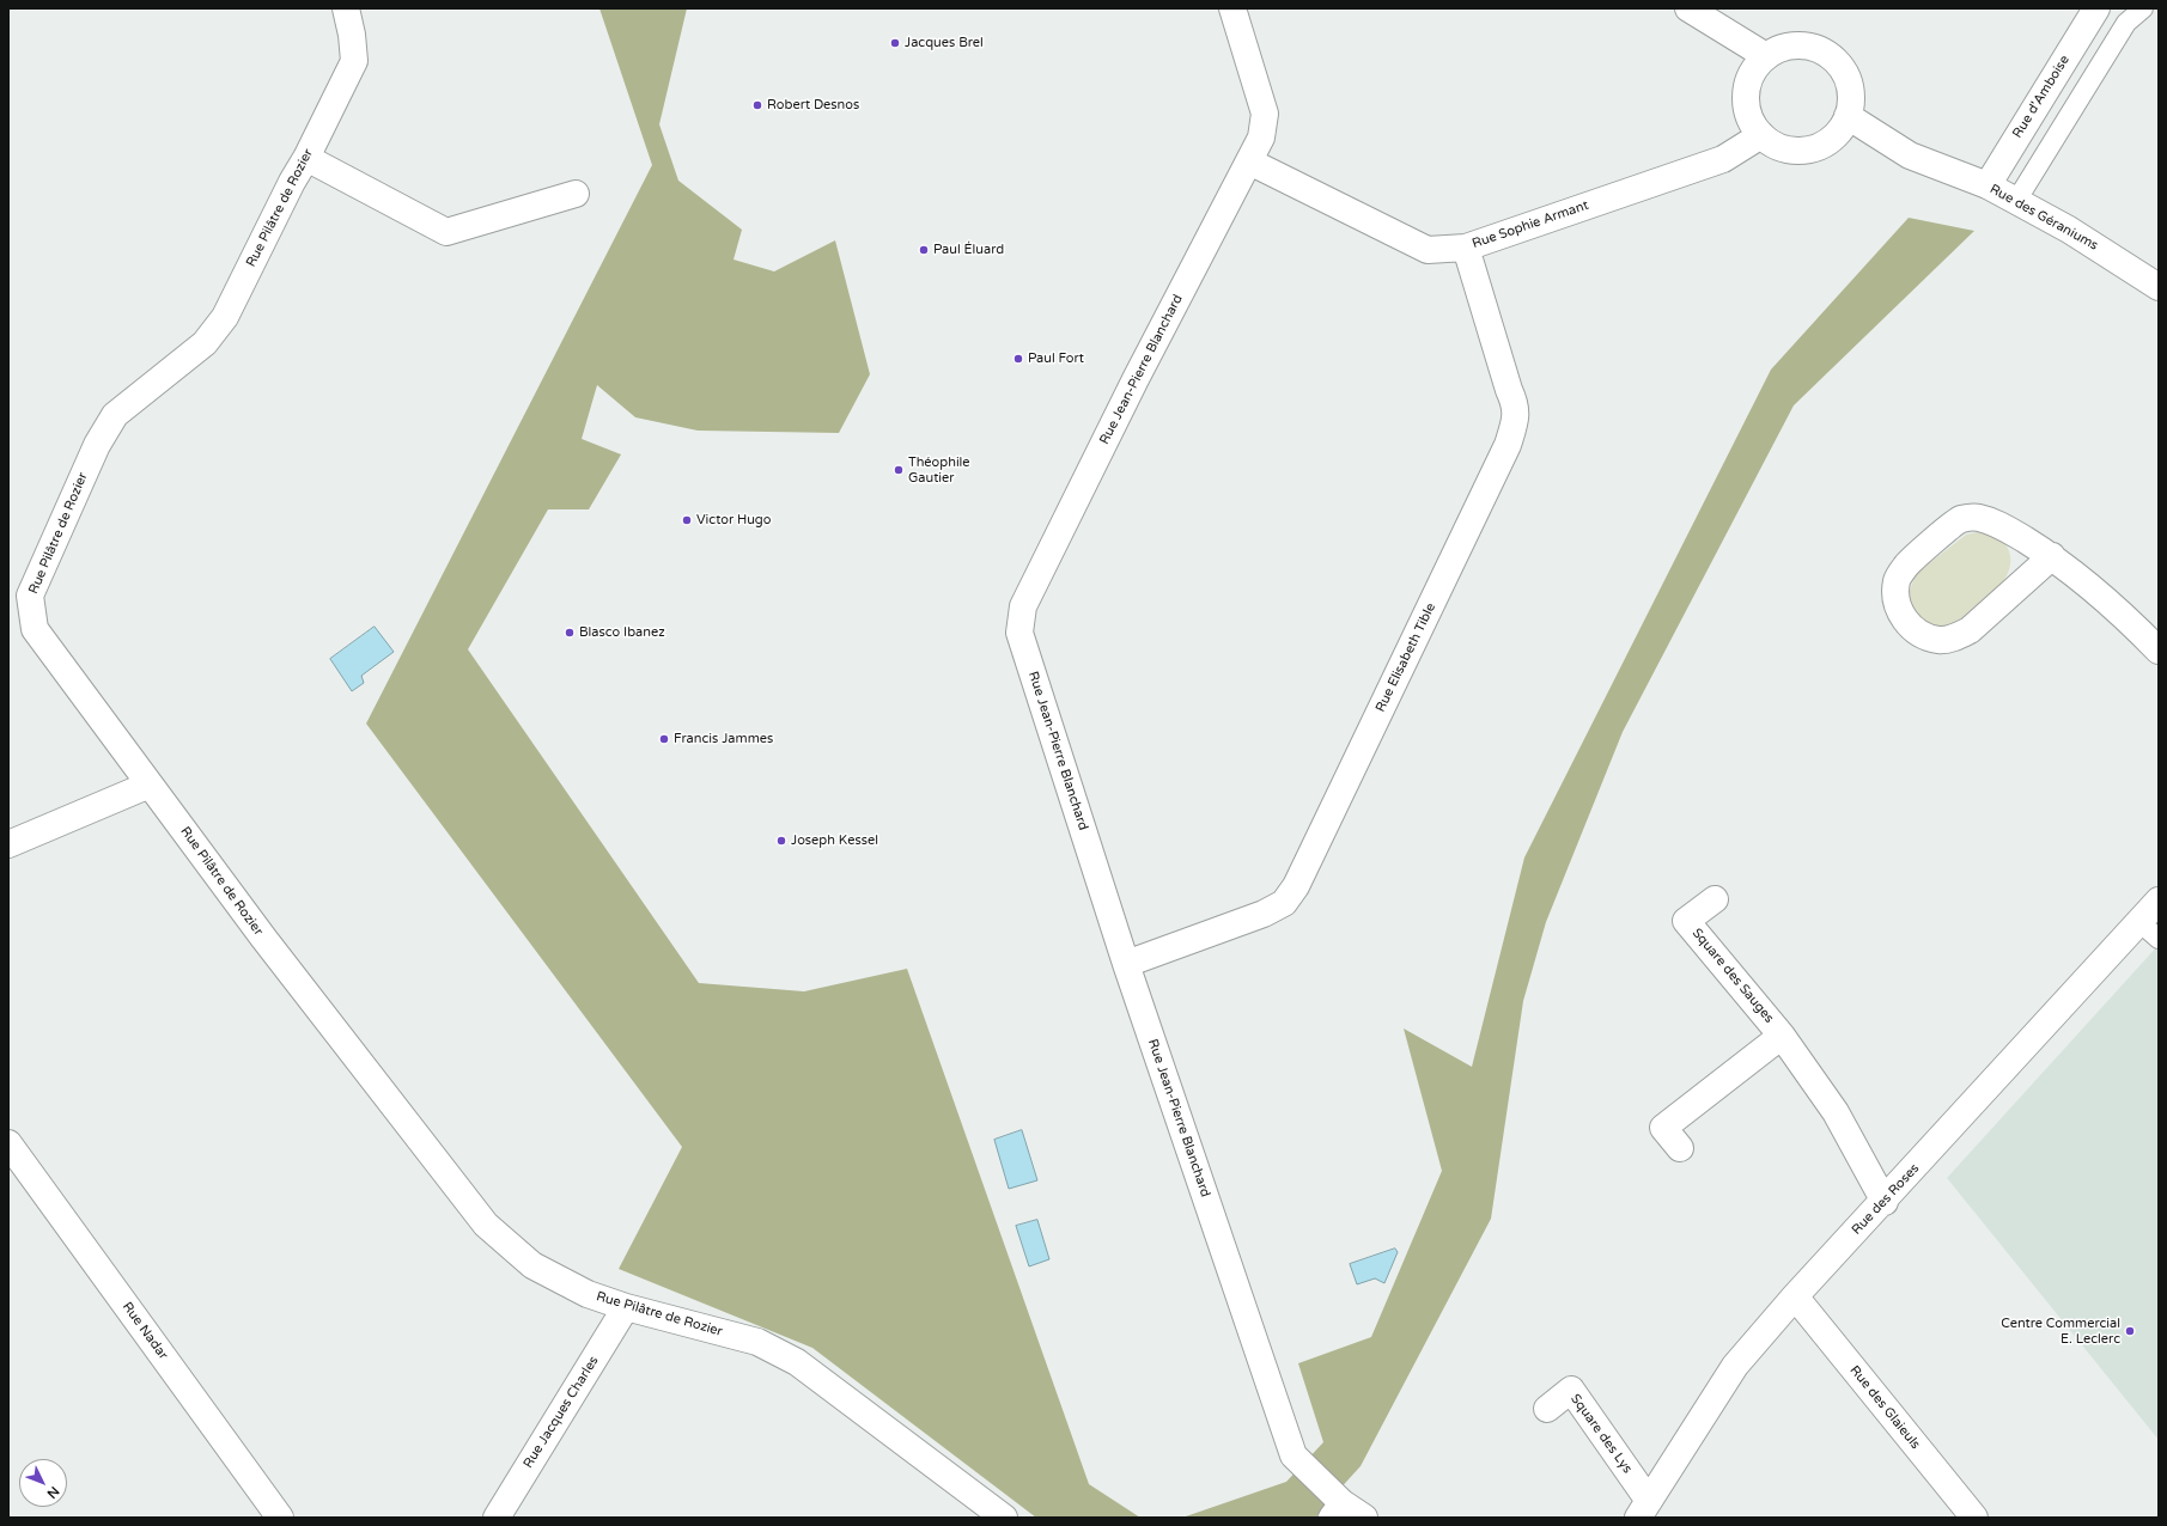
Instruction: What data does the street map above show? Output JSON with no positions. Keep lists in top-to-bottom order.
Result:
{
  "streets": {
    "street": [
      "Rue d'Amboise",
      "Rue Pilâtre de Rozier",
      "Rue des Géraniums",
      "Rue Sophie Armant",
      "Rue Jean-Pierre Blanchard",
      "Rue Elisabeth Tible",
      "Square des Sauges",
      "Rue des Roses",
      "Rue Nadar",
      "Rue des Glaieuls",
      "Rue Jacques Charles",
      "Square des Lys"
    ]
  },
  "crossings": [
    ["Rue d'Amboise", "Rue des Géraniums"],
    ["Rue Pilâtre de Rozier", "Rue Jacques Charles"],
    ["Rue des Géraniums", "Rue Sophie Armant"],
    ["Rue Sophie Armant", "Rue Jean-Pierre Blanchard"],
    ["Rue Sophie Armant", "Rue Elisabeth Tible"],
    ["Rue Jean-Pierre Blanchard", "Rue Elisabeth Tible"],
    ["Square des Sauges", "Rue des Roses"],
    ["Rue des Roses", "Rue des Glaieuls"],
    ["Rue des Roses", "Square des Lys"]
  ],
  "places": [
    "Jacques Brel",
    "Robert Desnos",
    "Paul Éluard",
    "Paul Fort",
    "Théophile Gautier",
    "Victor Hugo",
    "Blasco Ibanez",
    "Francis Jammes",
    "Joseph Kessel",
    "Centre Commercial E. Leclerc"
  ],
  "north": "bottom right"
}
